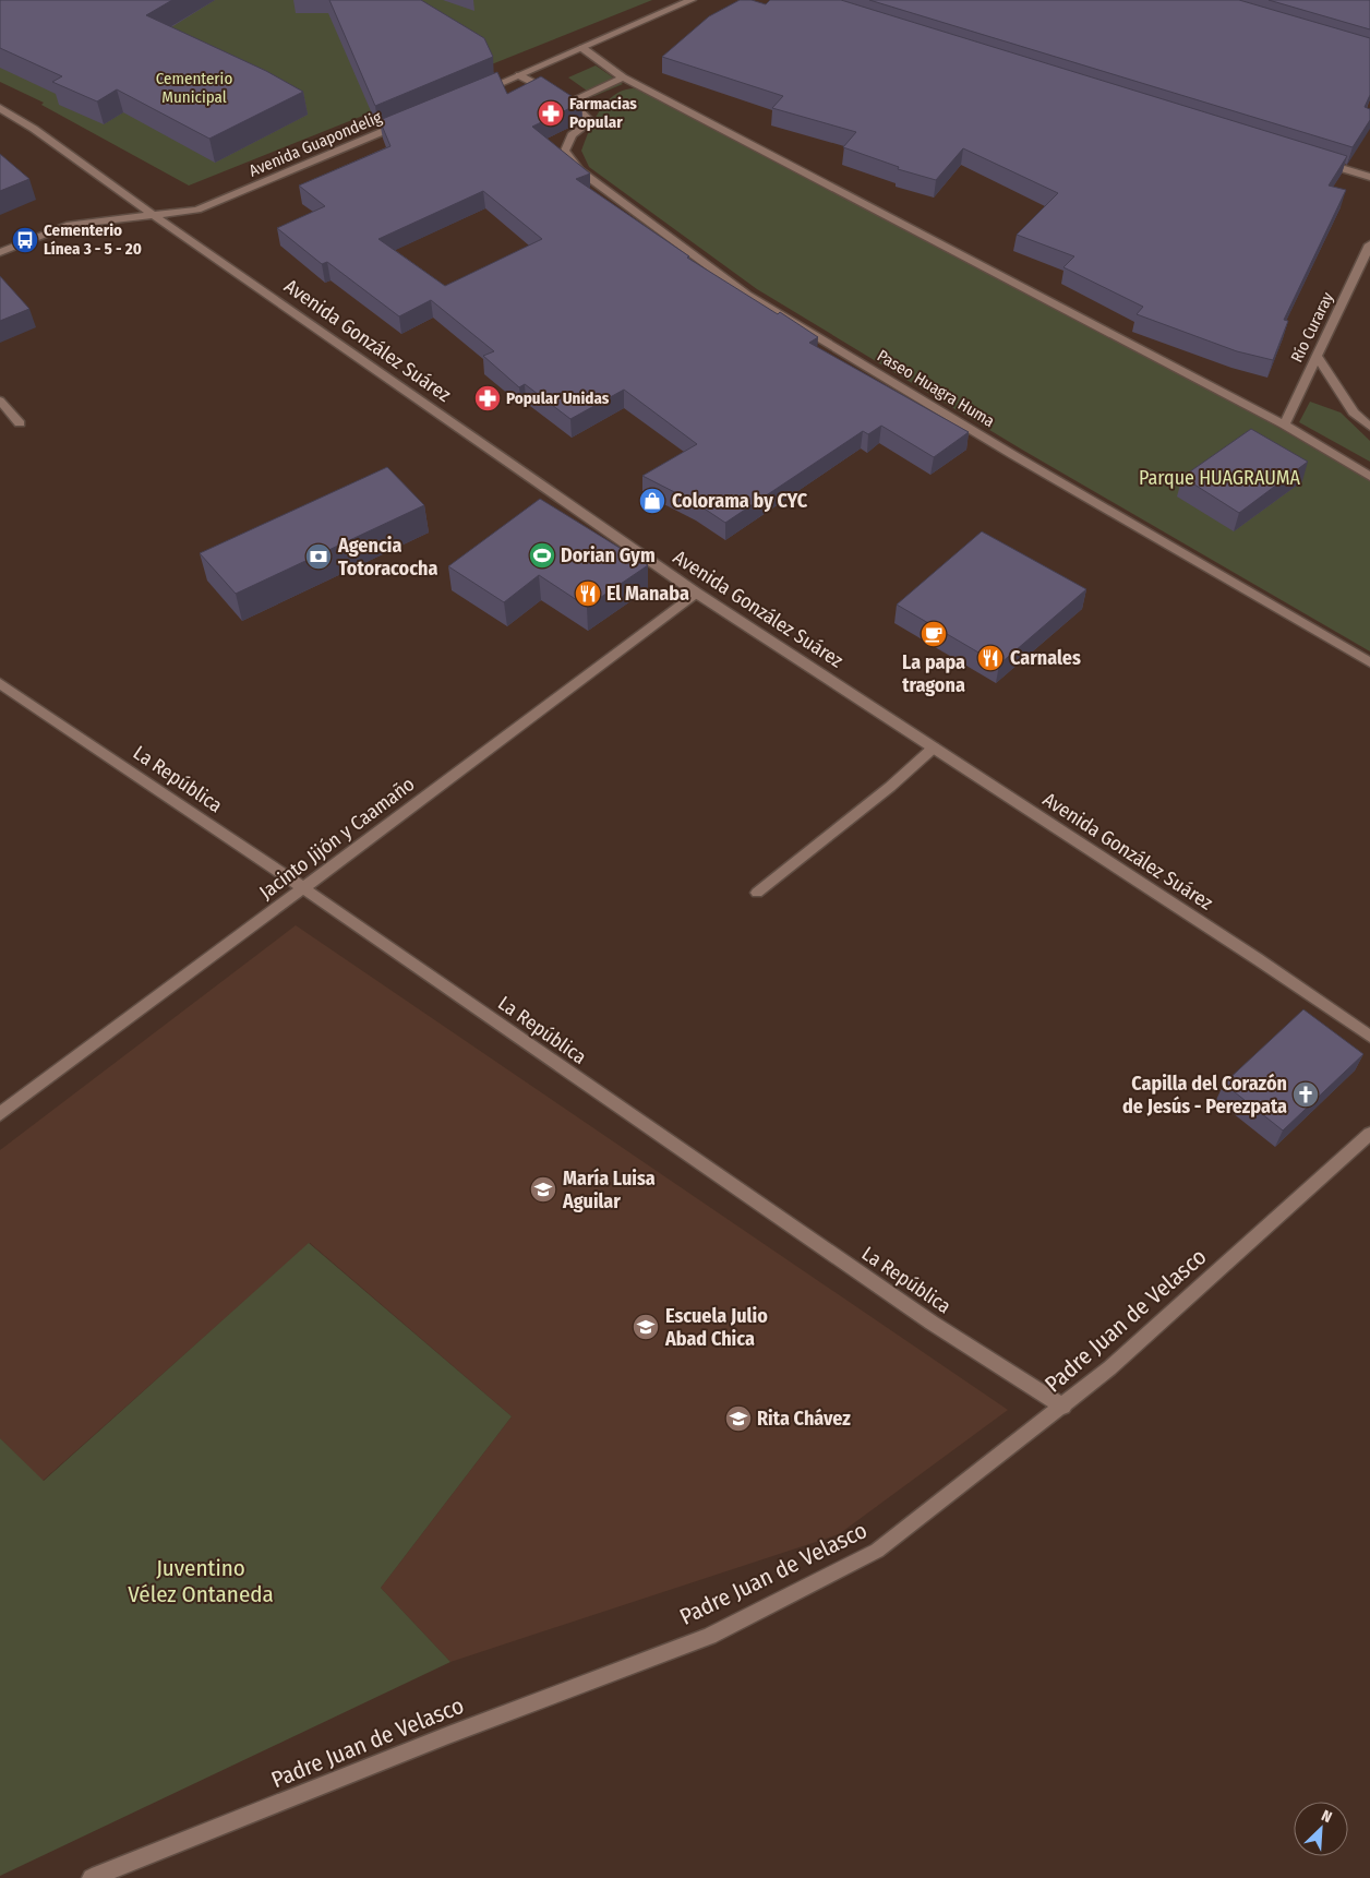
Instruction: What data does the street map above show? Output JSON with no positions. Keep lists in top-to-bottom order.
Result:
{
  "streets": {
    "street": [
      "Avenida Guapondelig",
      "Río Curaray",
      "Avenida González Suárez",
      "Paseo Huagra Huma",
      "La República",
      "Jacinto Jijón y Caamaño",
      "Padre Juan de Velasco"
    ]
  },
  "crossings": [
    ["Avenida Guapondelig", "Avenida González Suárez"],
    ["Avenida González Suárez", "Jacinto Jijón y Caamaño"],
    ["La República", "Jacinto Jijón y Caamaño"],
    ["La República", "Padre Juan de Velasco"]
  ],
  "parks": ["Cementerio Municipal", "Parque HUAGRAUMA", "Juventino Vélez Ontaneda"],
  "places": {
    "pharmacy": ["Farmacias Popular", "Popular Unidas"],
    "bus stop": ["Cementerio Línea 3 - 5 - 20"],
    "shop": ["Colorama by CYC"],
    "sports": ["Dorian Gym"],
    "bank": ["Agencia Totoracocha"],
    "restaurant": ["El Manaba", "Carnales"],
    "cafe": ["La papa tragona"],
    "church": ["Capilla del Corazón de Jesús - Perezpata"],
    "school or university": ["María Luisa Aguilar", "Escuela Julio Abad Chica", "Rita Chávez"]
  },
  "north": "top right"
}
